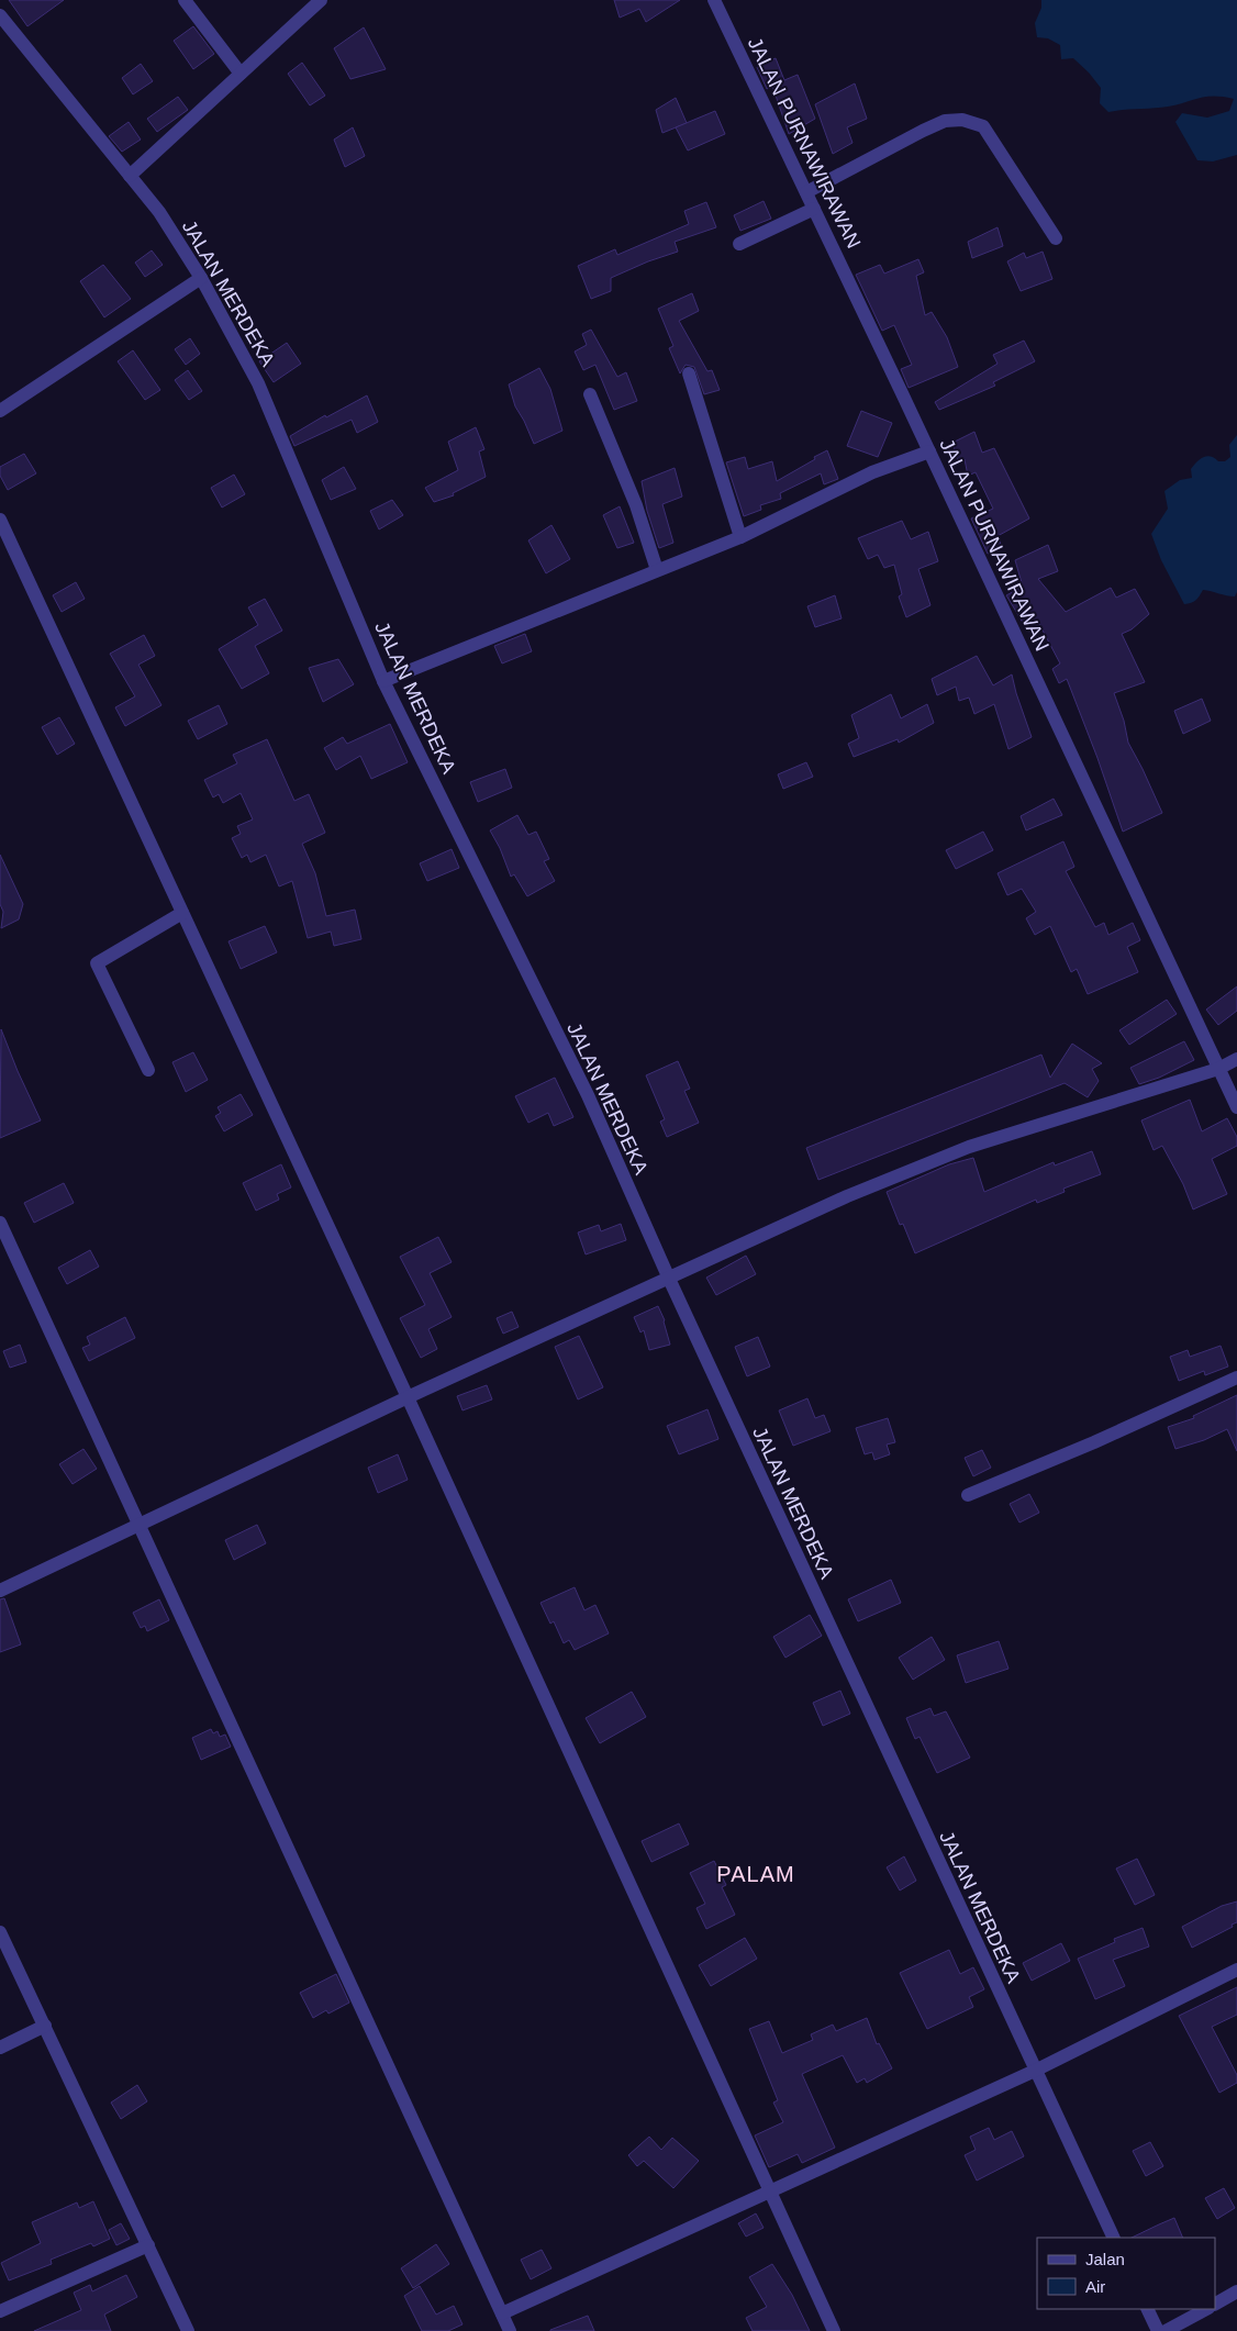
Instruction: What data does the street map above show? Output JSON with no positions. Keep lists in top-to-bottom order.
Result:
{
  "streets": {
    "street": ["JALAN PURNAWIRAWAN", "JALAN MERDEKA"]
  },
  "districts": ["PALAM"],
  "legend": ["Jalan", "Air"]
}
